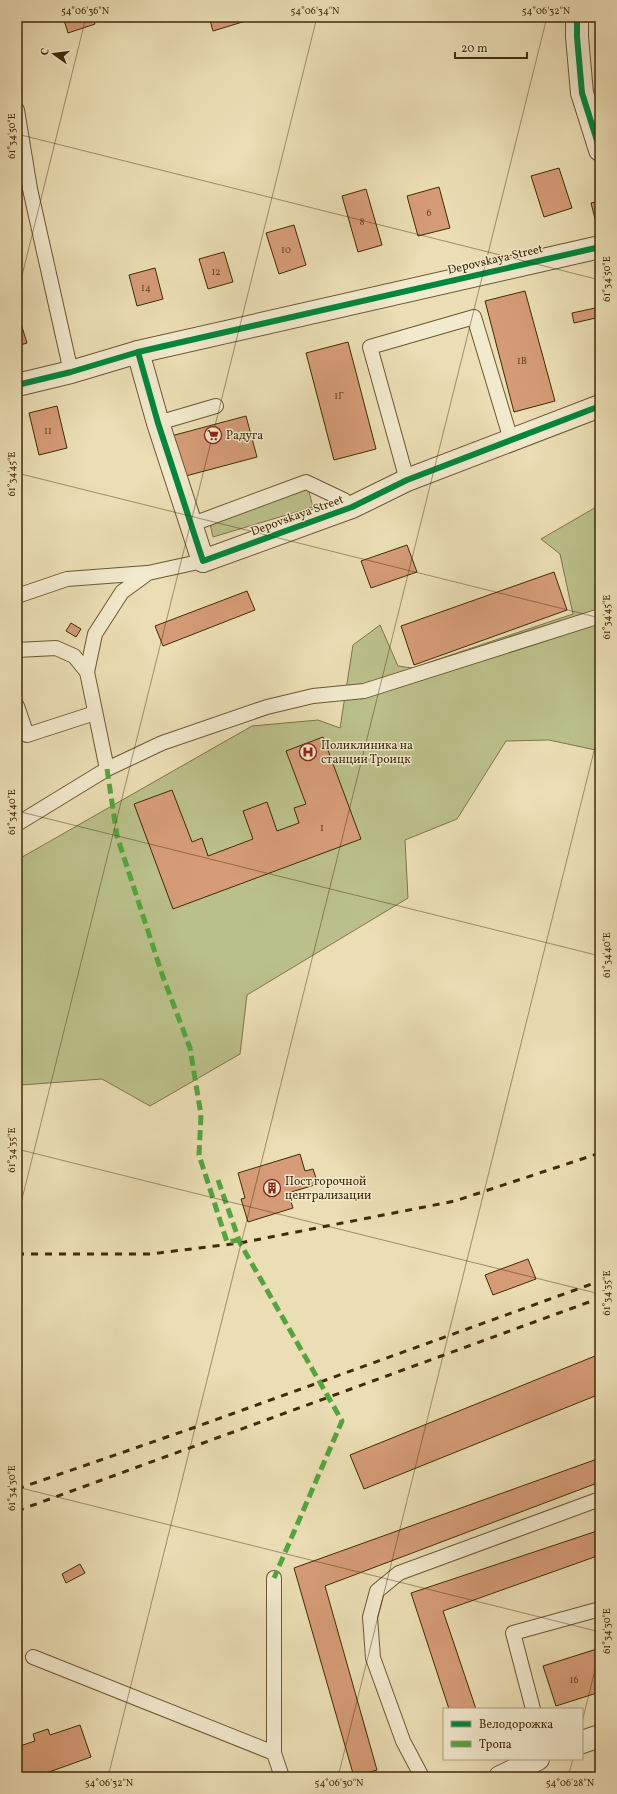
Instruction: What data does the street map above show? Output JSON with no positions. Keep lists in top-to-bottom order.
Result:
{
  "streets": {
    "street": ["Depovskaya Street"]
  },
  "places": {
    "supermarket": ["Радуга"],
    "hospital": ["Поликлиника на станции Троицк"],
    "building": ["Пост горочной централизации"]
  },
  "house_numbers": [
    "6",
    "8",
    "10",
    "12",
    "14",
    "1В",
    "1Г",
    "11",
    "1",
    "16"
  ],
  "legend": ["Велодорожка", "Тропа"],
  "scale_bar": "20 m",
  "north": "left",
  "coordinates": [
    "54°06'36\"N",
    "54°06'34\"N",
    "54°06'32\"N",
    "61°34'50\"E",
    "61°34'45\"E",
    "61°34'40\"E",
    "61°34'35\"E",
    "61°34'30\"E",
    "54°06'30\"N",
    "54°06'28\"N"
  ]
}
